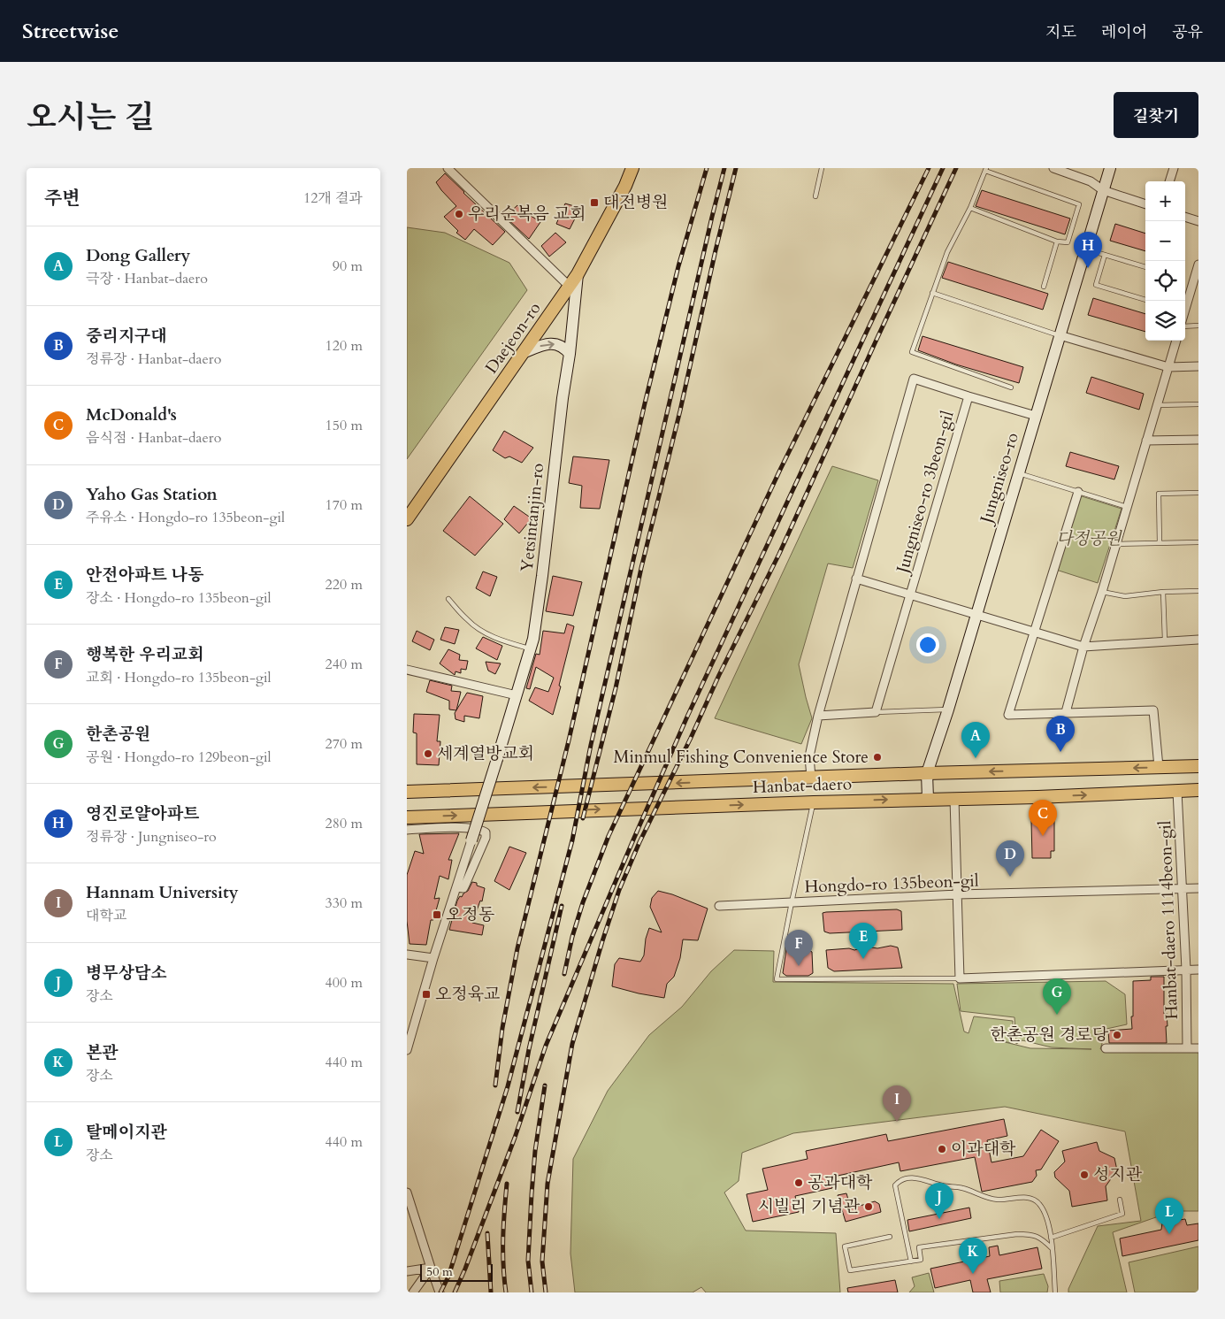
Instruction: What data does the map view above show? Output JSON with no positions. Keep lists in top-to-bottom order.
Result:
{
  "streets": {
    "main road": [
      "Daejeon-ro",
      "Jungniseo-ro",
      "Yetsintanjin-ro",
      "Hanbat-daero"
    ],
    "street": ["Jungniseo-ro 3beon-gil", "Hongdo-ro 135beon-gil", "Hanbat-daero 1114beon-gil"]
  },
  "crossings": [
    ["Daejeon-ro", "Yetsintanjin-ro"],
    ["Jungniseo-ro", "Jungniseo-ro 3beon-gil"],
    ["Jungniseo-ro", "Hanbat-daero"],
    ["Hanbat-daero", "Hanbat-daero 1114beon-gil"],
    ["Hongdo-ro 135beon-gil", "Hanbat-daero 1114beon-gil"]
  ],
  "parks": ["다정공원"],
  "places": {
    "transit": ["대전병원", "오정동", "오정육교"],
    "other": [
      "우리순복음 교회",
      "세계열방교회",
      "Minmul Fishing Convenience Store",
      "한촌공원 경로당",
      "이과대학",
      "성지관",
      "공과대학",
      "시빌리 기념관"
    ]
  },
  "scale_bar": "50 m",
  "page": {
    "header": "Streetwise",
    "nav": ["지도", "레이어", "공유"],
    "title": "오시는 길",
    "buttons": "길찾기",
    "heading": ["주변", "12개 결과"],
    "map_buttons": ["+", "−"],
    "list": [
      {
        "mark": "A",
        "name": "Dong Gallery",
        "note": "극장 · Hanbat-daero",
        "value": "90 m"
      },
      {
        "mark": "B",
        "name": "중리지구대",
        "note": "정류장 · Hanbat-daero",
        "value": "120 m"
      },
      {
        "mark": "C",
        "name": "McDonald's",
        "note": "음식점 · Hanbat-daero",
        "value": "150 m"
      },
      {
        "mark": "D",
        "name": "Yaho Gas Station",
        "note": "주유소 · Hongdo-ro 135beon-gil",
        "value": "170 m"
      },
      {
        "mark": "E",
        "name": "안전아파트 나동",
        "note": "장소 · Hongdo-ro 135beon-gil",
        "value": "220 m"
      },
      {
        "mark": "F",
        "name": "행복한 우리교회",
        "note": "교회 · Hongdo-ro 135beon-gil",
        "value": "240 m"
      },
      {
        "mark": "G",
        "name": "한촌공원",
        "note": "공원 · Hongdo-ro 129beon-gil",
        "value": "270 m"
      },
      {
        "mark": "H",
        "name": "영진로얄아파트",
        "note": "정류장 · Jungniseo-ro",
        "value": "280 m"
      },
      {
        "mark": "I",
        "name": "Hannam University",
        "note": "대학교",
        "value": "330 m"
      },
      {
        "mark": "J",
        "name": "병무상담소",
        "note": "장소",
        "value": "400 m"
      },
      {
        "mark": "K",
        "name": "본관",
        "note": "장소",
        "value": "440 m"
      },
      {
        "mark": "L",
        "name": "탈메이지관",
        "note": "장소",
        "value": "440 m"
      }
    ],
    "pins": [
      "H",
      "B",
      "A",
      "C",
      "D",
      "E",
      "F",
      "G",
      "I",
      "J",
      "L",
      "K"
    ],
    "scale": "50 m"
  }
}
